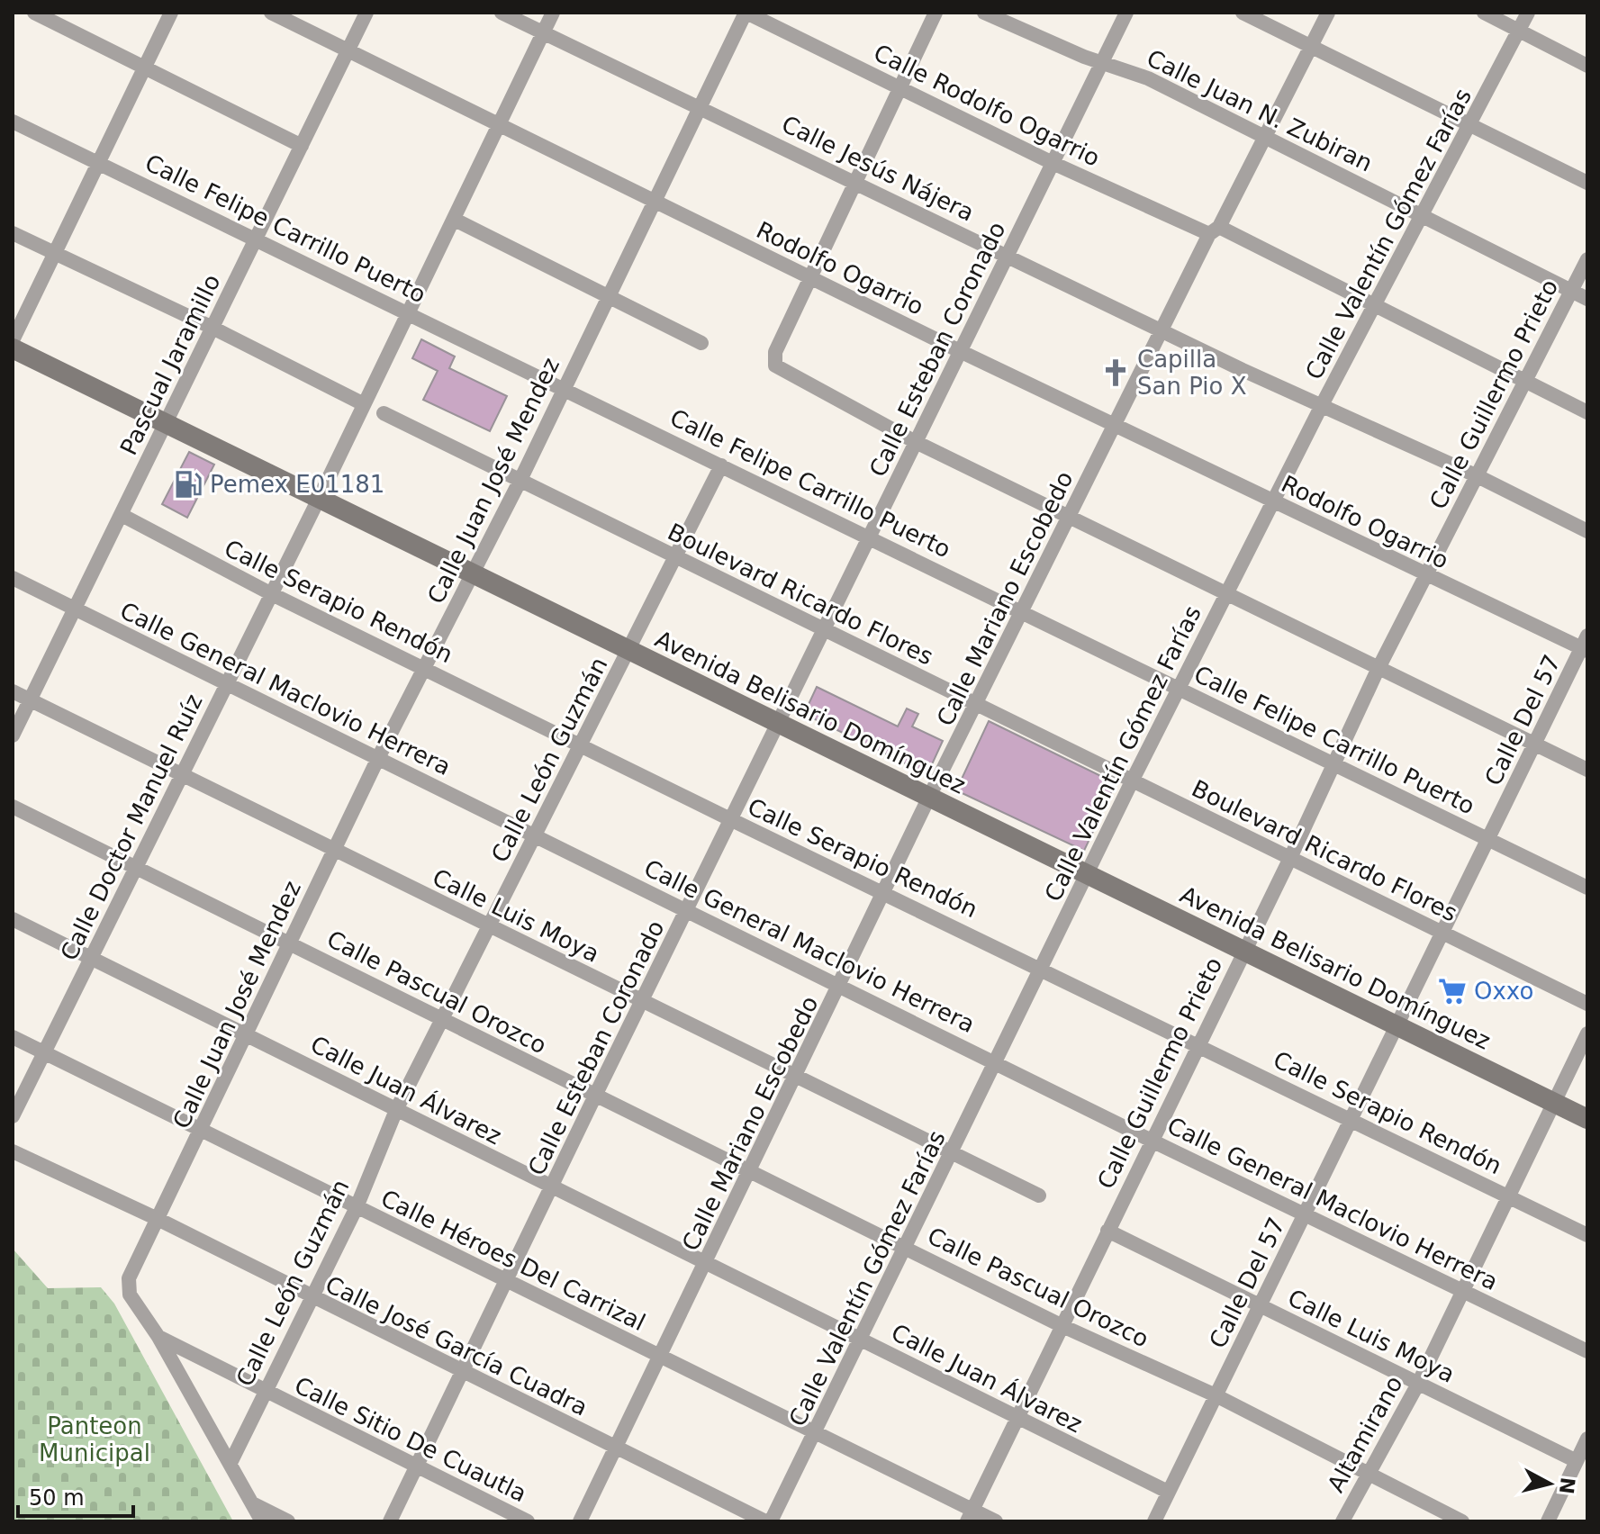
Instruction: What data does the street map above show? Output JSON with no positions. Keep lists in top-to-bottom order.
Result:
{
  "streets": {
    "street": [
      "Calle Rodolfo Ogarrio",
      "Calle Juan N. Zubiran",
      "Calle Jesús Nájera",
      "Calle Felipe Carrillo Puerto",
      "Calle Valentín Gómez Farías",
      "Rodolfo Ogarrio",
      "Calle Esteban Coronado",
      "Pascual Jaramillo",
      "Calle Guillermo Prieto",
      "Calle Juan José Mendez",
      "Boulevard Ricardo Flores",
      "Calle Mariano Escobedo",
      "Calle Serapio Rendón",
      "Calle General Maclovio Herrera",
      "Avenida Belisario Domínguez",
      "Calle Del 57",
      "Calle León Guzmán",
      "Calle Doctor Manuel Ruíz",
      "Calle Luis Moya",
      "Calle Pascual Orozco",
      "Calle Juan Álvarez",
      "Calle Héroes Del Carrizal",
      "Calle José García Cuadra",
      "Altamirano",
      "Calle Sitio De Cuautla"
    ]
  },
  "crossings": [
    ["Calle Rodolfo Ogarrio", "Calle Valentín Gómez Farías"],
    ["Calle Rodolfo Ogarrio", "Calle Esteban Coronado"],
    ["Calle Rodolfo Ogarrio", "Calle Guillermo Prieto"],
    ["Calle Rodolfo Ogarrio", "Calle Juan José Mendez"],
    ["Calle Rodolfo Ogarrio", "Calle Mariano Escobedo"],
    ["Calle Juan N. Zubiran", "Calle Valentín Gómez Farías"],
    ["Calle Juan N. Zubiran", "Calle Esteban Coronado"],
    ["Calle Juan N. Zubiran", "Calle Guillermo Prieto"],
    ["Calle Juan N. Zubiran", "Calle Mariano Escobedo"],
    ["Calle Jesús Nájera", "Calle Valentín Gómez Farías"],
    ["Calle Jesús Nájera", "Calle Esteban Coronado"],
    ["Calle Jesús Nájera", "Calle Guillermo Prieto"],
    ["Calle Jesús Nájera", "Calle Juan José Mendez"],
    ["Calle Jesús Nájera", "Calle Mariano Escobedo"],
    ["Calle Jesús Nájera", "Calle Doctor Manuel Ruíz"],
    ["Calle Felipe Carrillo Puerto", "Calle Valentín Gómez Farías"],
    ["Calle Felipe Carrillo Puerto", "Calle Esteban Coronado"],
    ["Calle Felipe Carrillo Puerto", "Pascual Jaramillo"],
    ["Calle Felipe Carrillo Puerto", "Calle Guillermo Prieto"],
    ["Calle Felipe Carrillo Puerto", "Calle Juan José Mendez"],
    ["Calle Felipe Carrillo Puerto", "Calle Mariano Escobedo"],
    ["Calle Felipe Carrillo Puerto", "Calle Del 57"],
    ["Calle Felipe Carrillo Puerto", "Calle León Guzmán"],
    ["Calle Felipe Carrillo Puerto", "Calle Doctor Manuel Ruíz"],
    ["Calle Valentín Gómez Farías", "Rodolfo Ogarrio"],
    ["Calle Valentín Gómez Farías", "Boulevard Ricardo Flores"],
    ["Calle Valentín Gómez Farías", "Calle Serapio Rendón"],
    ["Calle Valentín Gómez Farías", "Calle General Maclovio Herrera"],
    ["Calle Valentín Gómez Farías", "Avenida Belisario Domínguez"],
    ["Calle Valentín Gómez Farías", "Calle Luis Moya"],
    ["Calle Valentín Gómez Farías", "Calle Pascual Orozco"],
    ["Calle Valentín Gómez Farías", "Calle Juan Álvarez"],
    ["Calle Valentín Gómez Farías", "Calle Héroes Del Carrizal"],
    ["Rodolfo Ogarrio", "Calle Esteban Coronado"],
    ["Rodolfo Ogarrio", "Pascual Jaramillo"],
    ["Rodolfo Ogarrio", "Calle Guillermo Prieto"],
    ["Rodolfo Ogarrio", "Calle Juan José Mendez"],
    ["Rodolfo Ogarrio", "Calle Mariano Escobedo"],
    ["Rodolfo Ogarrio", "Calle Del 57"],
    ["Rodolfo Ogarrio", "Calle Doctor Manuel Ruíz"],
    ["Calle Esteban Coronado", "Boulevard Ricardo Flores"],
    ["Calle Esteban Coronado", "Calle Serapio Rendón"],
    ["Calle Esteban Coronado", "Calle General Maclovio Herrera"],
    ["Calle Esteban Coronado", "Avenida Belisario Domínguez"],
    ["Calle Esteban Coronado", "Calle Luis Moya"],
    ["Calle Esteban Coronado", "Calle Pascual Orozco"],
    ["Calle Esteban Coronado", "Calle Juan Álvarez"],
    ["Calle Esteban Coronado", "Calle Héroes Del Carrizal"],
    ["Calle Esteban Coronado", "Calle José García Cuadra"],
    ["Calle Esteban Coronado", "Calle Sitio De Cuautla"],
    ["Pascual Jaramillo", "Calle Serapio Rendón"],
    ["Pascual Jaramillo", "Calle General Maclovio Herrera"],
    ["Pascual Jaramillo", "Avenida Belisario Domínguez"],
    ["Pascual Jaramillo", "Calle Luis Moya"],
    ["Calle Guillermo Prieto", "Boulevard Ricardo Flores"],
    ["Calle Guillermo Prieto", "Calle Serapio Rendón"],
    ["Calle Guillermo Prieto", "Calle General Maclovio Herrera"],
    ["Calle Guillermo Prieto", "Avenida Belisario Domínguez"],
    ["Calle Guillermo Prieto", "Calle Luis Moya"],
    ["Calle Guillermo Prieto", "Calle Pascual Orozco"],
    ["Calle Guillermo Prieto", "Calle Juan Álvarez"],
    ["Calle Guillermo Prieto", "Calle Héroes Del Carrizal"],
    ["Calle Juan José Mendez", "Boulevard Ricardo Flores"],
    ["Calle Juan José Mendez", "Calle Serapio Rendón"],
    ["Calle Juan José Mendez", "Calle General Maclovio Herrera"],
    ["Calle Juan José Mendez", "Avenida Belisario Domínguez"],
    ["Calle Juan José Mendez", "Calle Luis Moya"],
    ["Calle Juan José Mendez", "Calle Pascual Orozco"],
    ["Calle Juan José Mendez", "Calle Juan Álvarez"],
    ["Calle Juan José Mendez", "Calle Héroes Del Carrizal"],
    ["Calle Juan José Mendez", "Calle José García Cuadra"],
    ["Calle Juan José Mendez", "Calle Sitio De Cuautla"],
    ["Boulevard Ricardo Flores", "Calle Mariano Escobedo"],
    ["Boulevard Ricardo Flores", "Calle Del 57"],
    ["Boulevard Ricardo Flores", "Calle León Guzmán"],
    ["Calle Mariano Escobedo", "Calle Serapio Rendón"],
    ["Calle Mariano Escobedo", "Calle General Maclovio Herrera"],
    ["Calle Mariano Escobedo", "Avenida Belisario Domínguez"],
    ["Calle Mariano Escobedo", "Calle Luis Moya"],
    ["Calle Mariano Escobedo", "Calle Pascual Orozco"],
    ["Calle Mariano Escobedo", "Calle Juan Álvarez"],
    ["Calle Mariano Escobedo", "Calle Héroes Del Carrizal"],
    ["Calle Mariano Escobedo", "Calle José García Cuadra"],
    ["Calle Serapio Rendón", "Calle Del 57"],
    ["Calle Serapio Rendón", "Calle León Guzmán"],
    ["Calle Serapio Rendón", "Calle Doctor Manuel Ruíz"],
    ["Calle Serapio Rendón", "Altamirano"],
    ["Calle General Maclovio Herrera", "Calle Del 57"],
    ["Calle General Maclovio Herrera", "Calle León Guzmán"],
    ["Calle General Maclovio Herrera", "Calle Doctor Manuel Ruíz"],
    ["Calle General Maclovio Herrera", "Altamirano"],
    ["Avenida Belisario Domínguez", "Calle Del 57"],
    ["Avenida Belisario Domínguez", "Calle León Guzmán"],
    ["Avenida Belisario Domínguez", "Calle Doctor Manuel Ruíz"],
    ["Avenida Belisario Domínguez", "Altamirano"],
    ["Calle Del 57", "Calle Luis Moya"],
    ["Calle Del 57", "Calle Pascual Orozco"],
    ["Calle Del 57", "Calle Juan Álvarez"],
    ["Calle León Guzmán", "Calle Luis Moya"],
    ["Calle León Guzmán", "Calle Pascual Orozco"],
    ["Calle León Guzmán", "Calle Juan Álvarez"],
    ["Calle León Guzmán", "Calle Héroes Del Carrizal"],
    ["Calle León Guzmán", "Calle José García Cuadra"],
    ["Calle León Guzmán", "Calle Sitio De Cuautla"],
    ["Calle Doctor Manuel Ruíz", "Calle Luis Moya"],
    ["Calle Doctor Manuel Ruíz", "Calle Pascual Orozco"],
    ["Calle Doctor Manuel Ruíz", "Calle Juan Álvarez"],
    ["Calle Doctor Manuel Ruíz", "Calle Héroes Del Carrizal"],
    ["Calle Luis Moya", "Altamirano"],
    ["Calle Pascual Orozco", "Altamirano"]
  ],
  "parks": ["Panteon Municipal"],
  "places": {
    "church": ["Capilla San Pio X"],
    "fuel station": ["Pemex E01181"],
    "supermarket": ["Oxxo"]
  },
  "scale_bar": "50 m",
  "north": "right"
}
